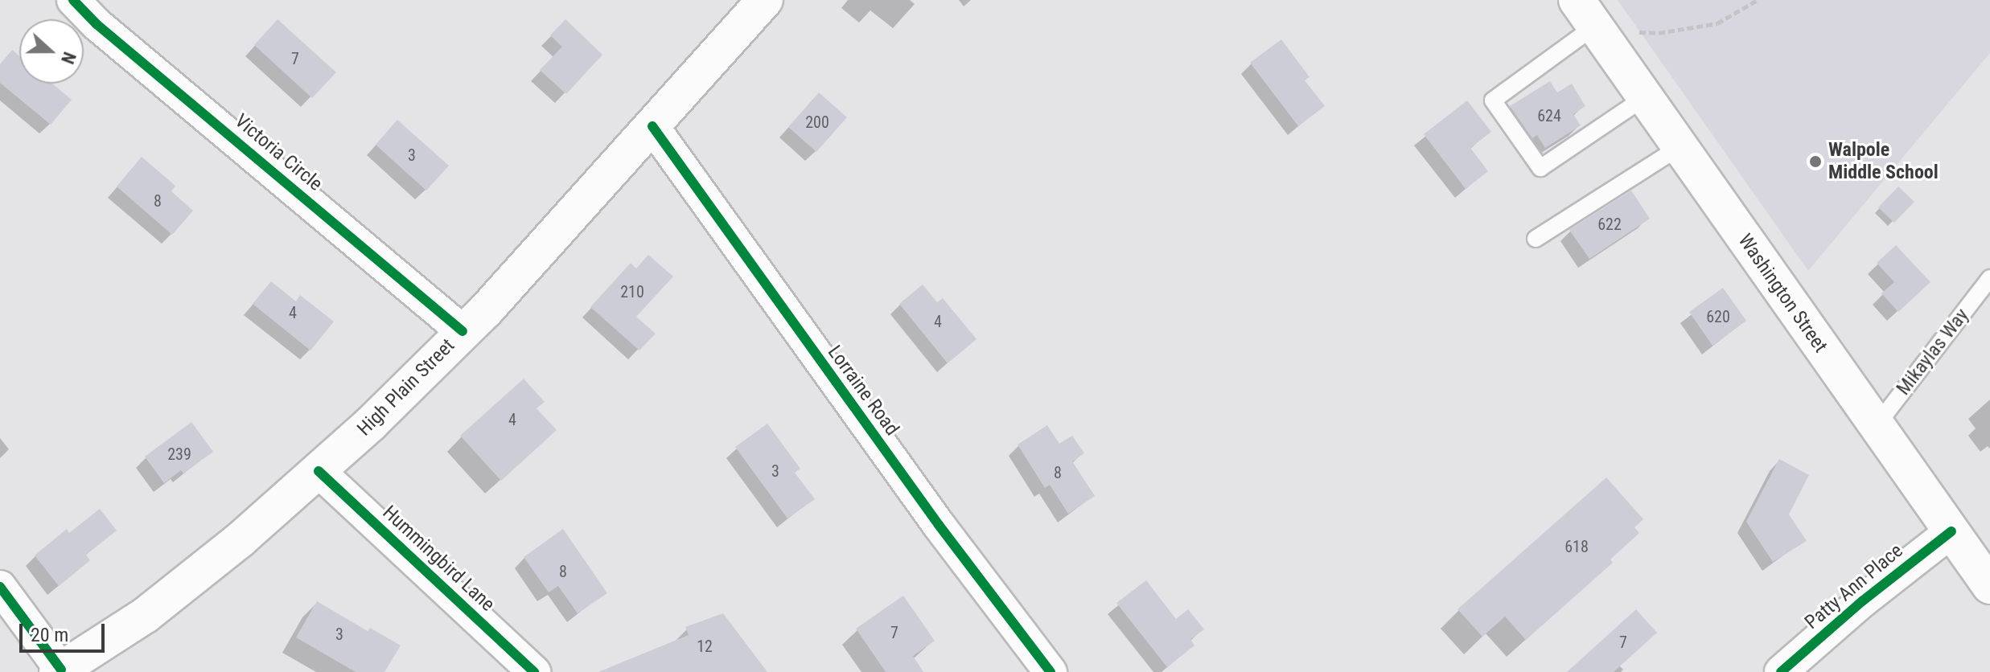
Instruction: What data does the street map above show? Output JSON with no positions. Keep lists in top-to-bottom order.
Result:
{
  "streets": {
    "main road": ["Washington Street", "High Plain Street"],
    "street": [
      "Victoria Circle",
      "Lorraine Road",
      "Hummingbird Lane",
      "Patty Ann Place"
    ],
    "lane": ["Mikaylas Way"]
  },
  "crossings": [
    ["Victoria Circle", "High Plain Street"],
    ["Washington Street", "Mikaylas Way"],
    ["Washington Street", "Patty Ann Place"],
    ["High Plain Street", "Lorraine Road"],
    ["High Plain Street", "Hummingbird Lane"]
  ],
  "places": ["Walpole Middle School"],
  "house_numbers": [
    "7",
    "624",
    "200",
    "3",
    "8",
    "622",
    "210",
    "4",
    "620",
    "4",
    "4",
    "239",
    "3",
    "8",
    "618",
    "8",
    "7",
    "3",
    "7",
    "12"
  ],
  "scale_bar": "20 m",
  "north": "right"
}
